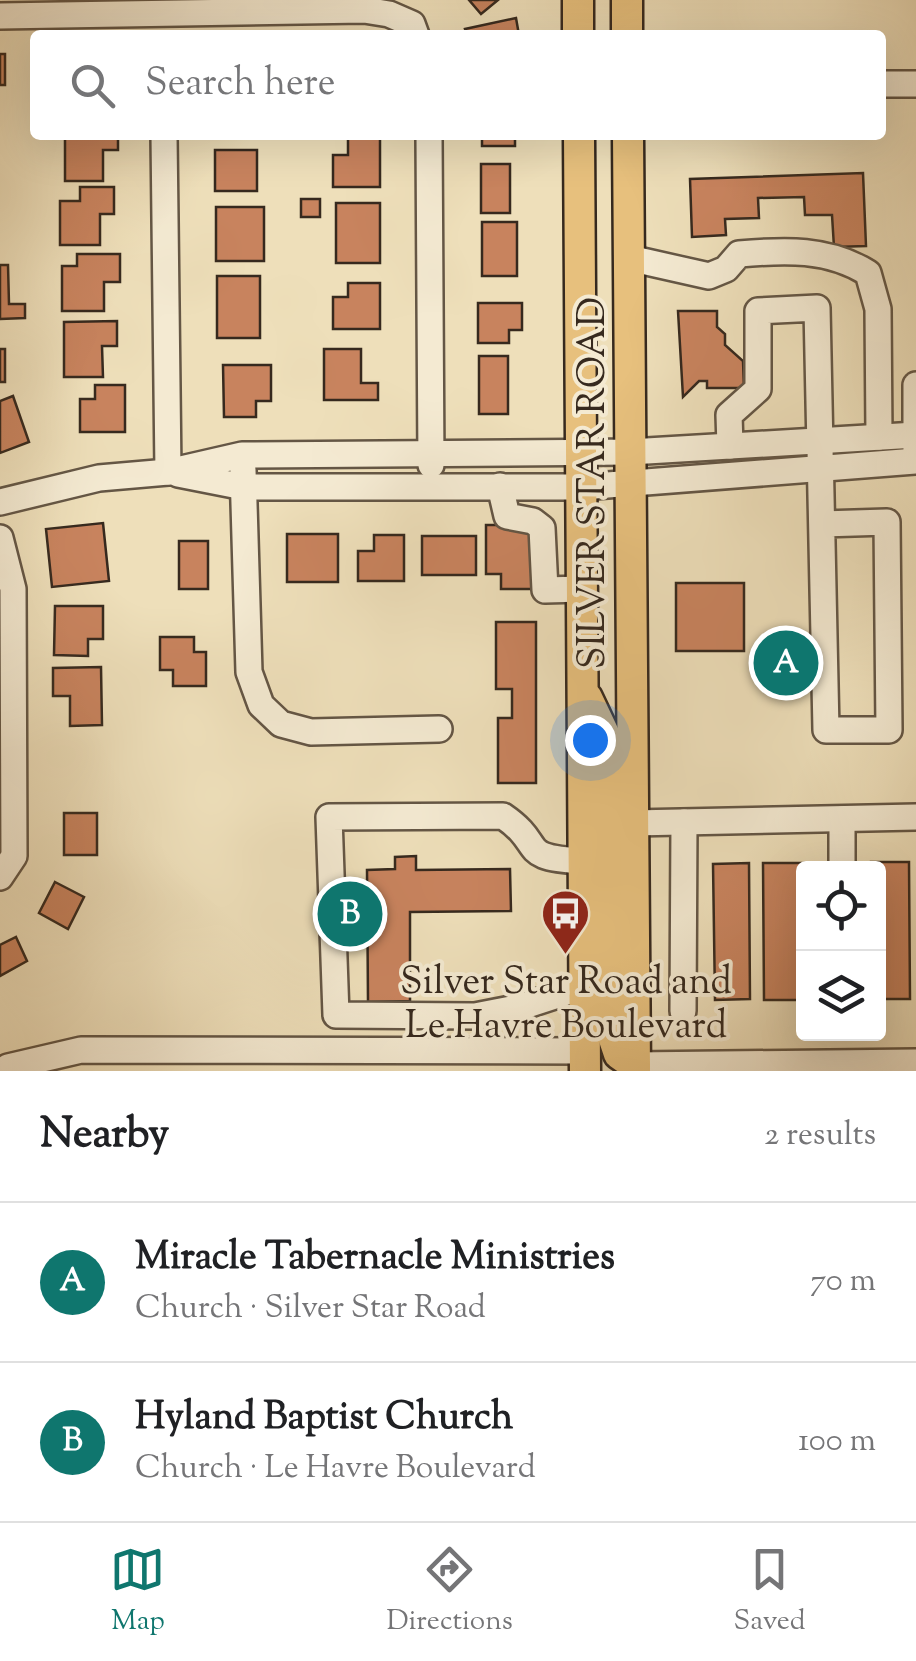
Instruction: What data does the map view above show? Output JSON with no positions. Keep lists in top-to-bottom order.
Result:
{
  "streets": {
    "main road": ["SILVER STAR ROAD"]
  },
  "places": {
    "bus stop": ["Silver Star Road and Le Havre Boulevard"]
  },
  "page": {
    "search": "Search here",
    "pins": ["A", "B"],
    "heading": ["Nearby", "2 results"],
    "list": [
      {
        "mark": "A",
        "name": "Miracle Tabernacle Ministries",
        "note": "Church · Silver Star Road",
        "value": "70 m"
      },
      {
        "mark": "B",
        "name": "Hyland Baptist Church",
        "note": "Church · Le Havre Boulevard",
        "value": "100 m"
      }
    ],
    "nav": ["Map", "Directions", "Saved"]
  }
}
